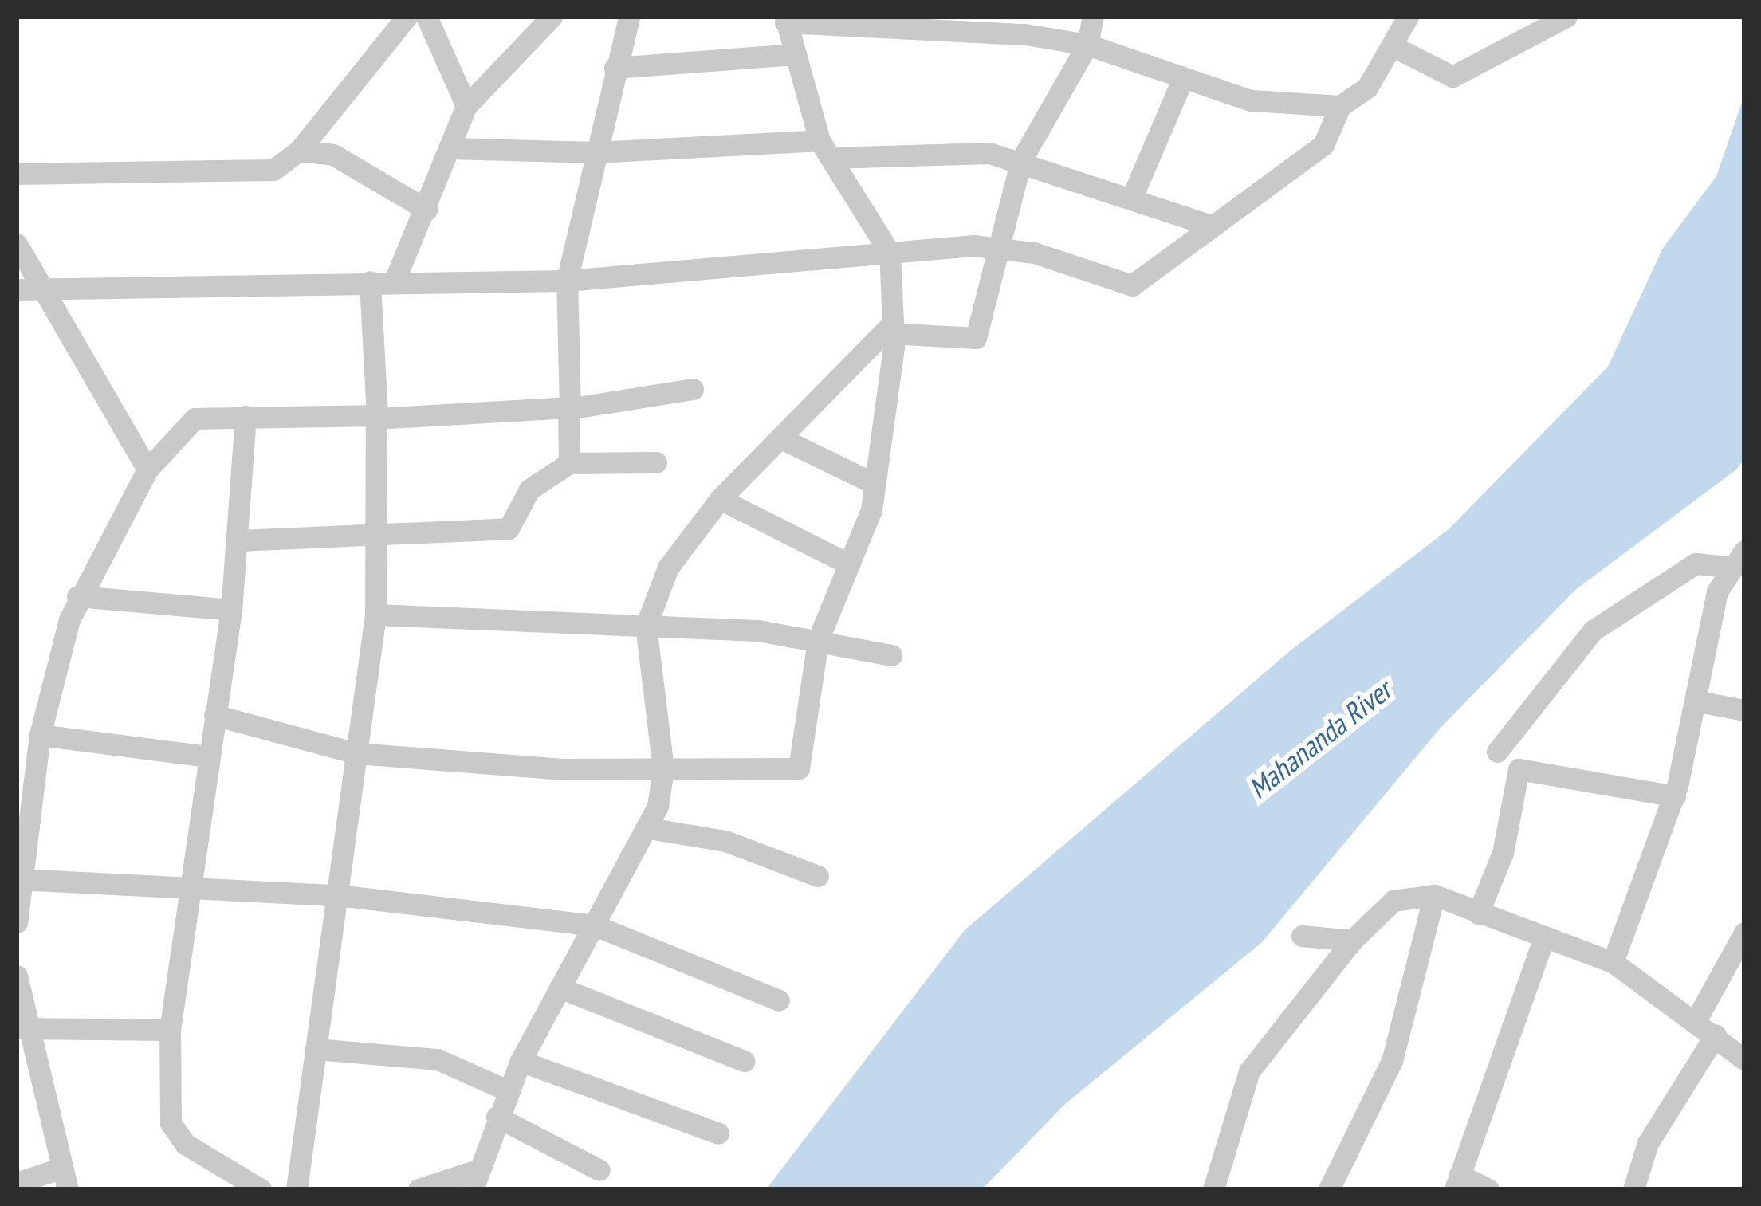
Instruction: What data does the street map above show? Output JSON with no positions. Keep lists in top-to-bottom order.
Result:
{
  "water": ["Mahananda River"]
}
